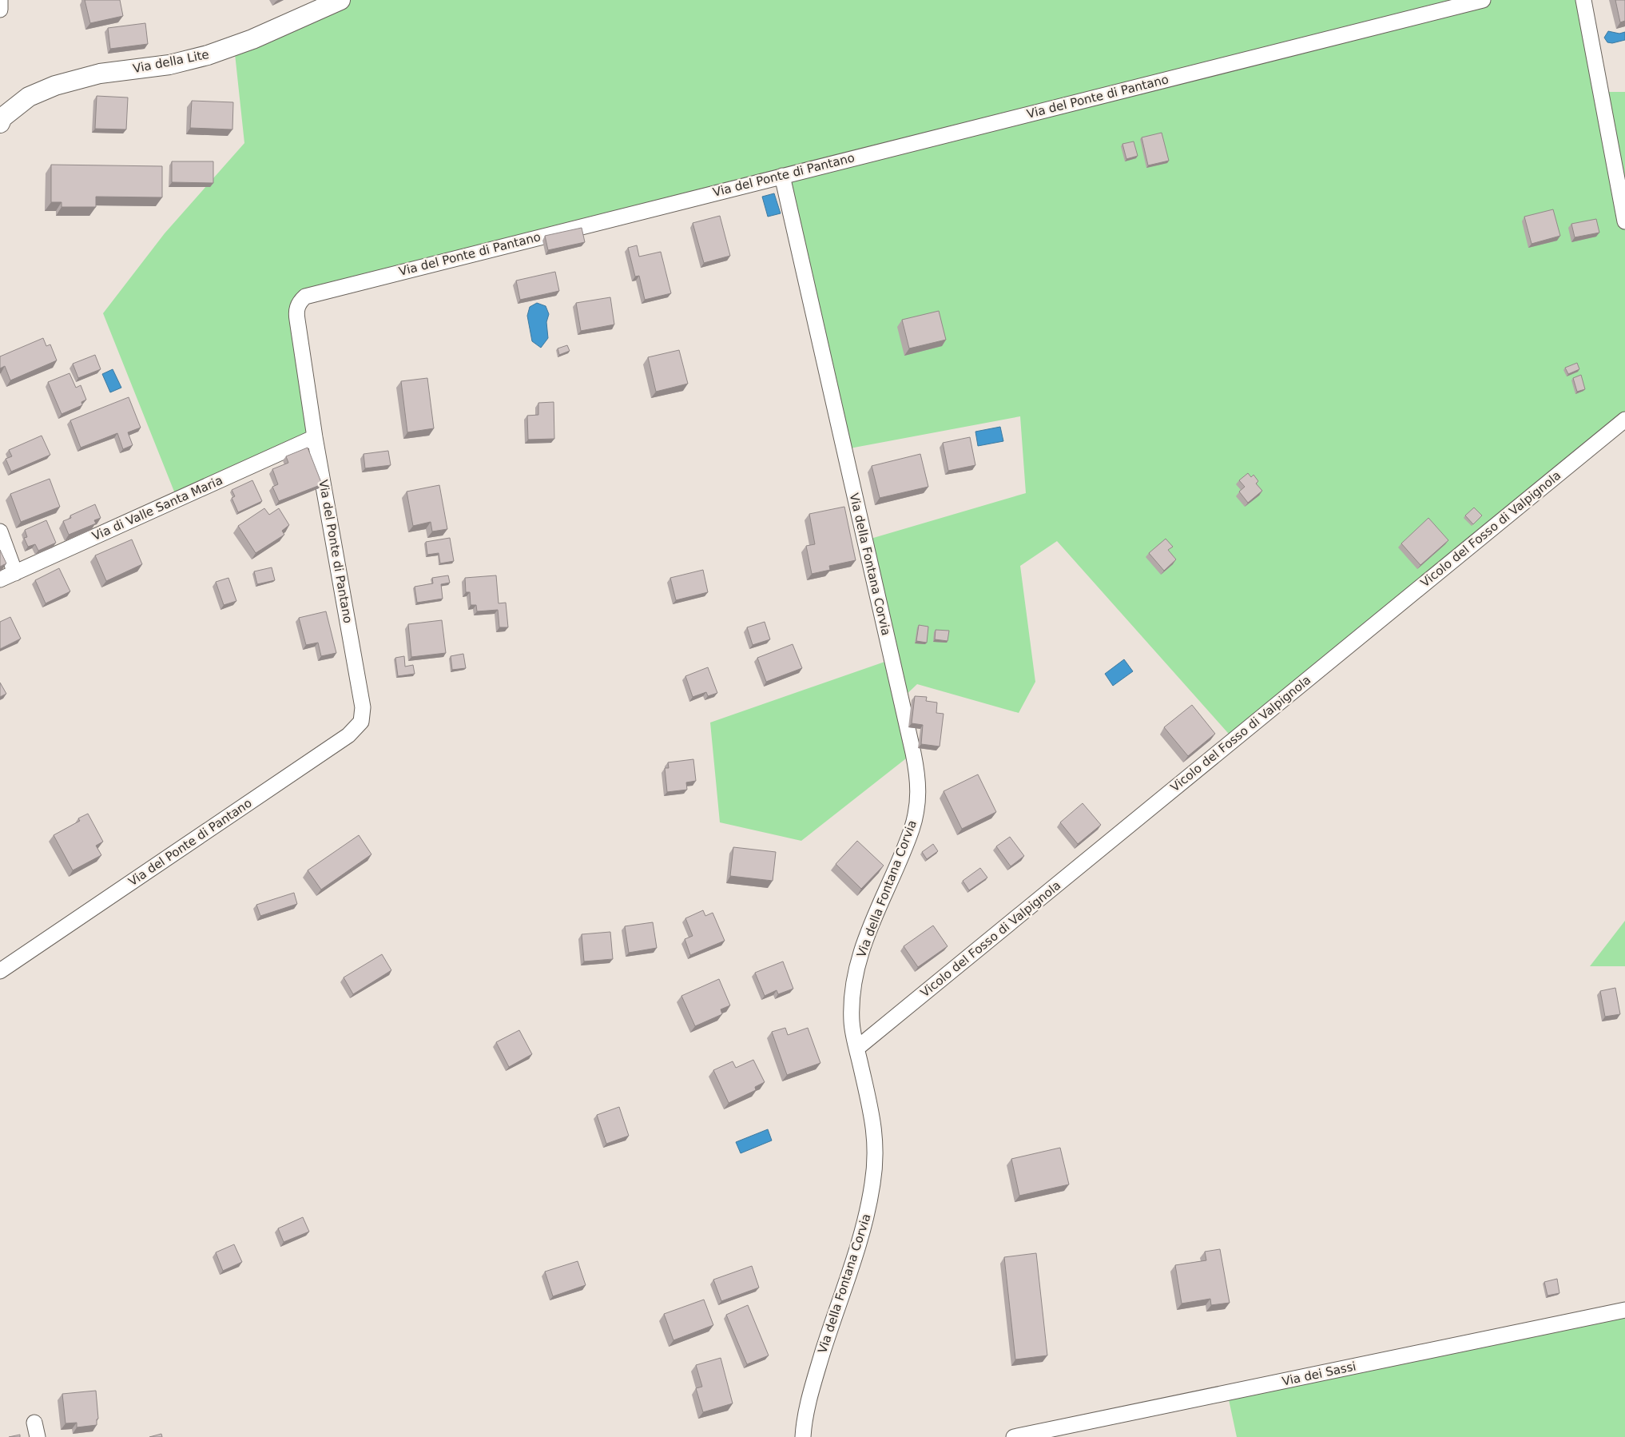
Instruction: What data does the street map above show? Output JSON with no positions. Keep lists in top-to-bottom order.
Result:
{
  "streets": {
    "street": [
      "Via della Lite",
      "Via del Ponte di Pantano",
      "Via di Valle Santa Maria",
      "Vicolo del Fosso di Valpignola",
      "Via della Fontana Corvia",
      "Via dei Sassi"
    ]
  },
  "crossings": [
    ["Via del Ponte di Pantano", "Via di Valle Santa Maria"],
    ["Via del Ponte di Pantano", "Via della Fontana Corvia"],
    ["Vicolo del Fosso di Valpignola", "Via della Fontana Corvia"]
  ]
}
